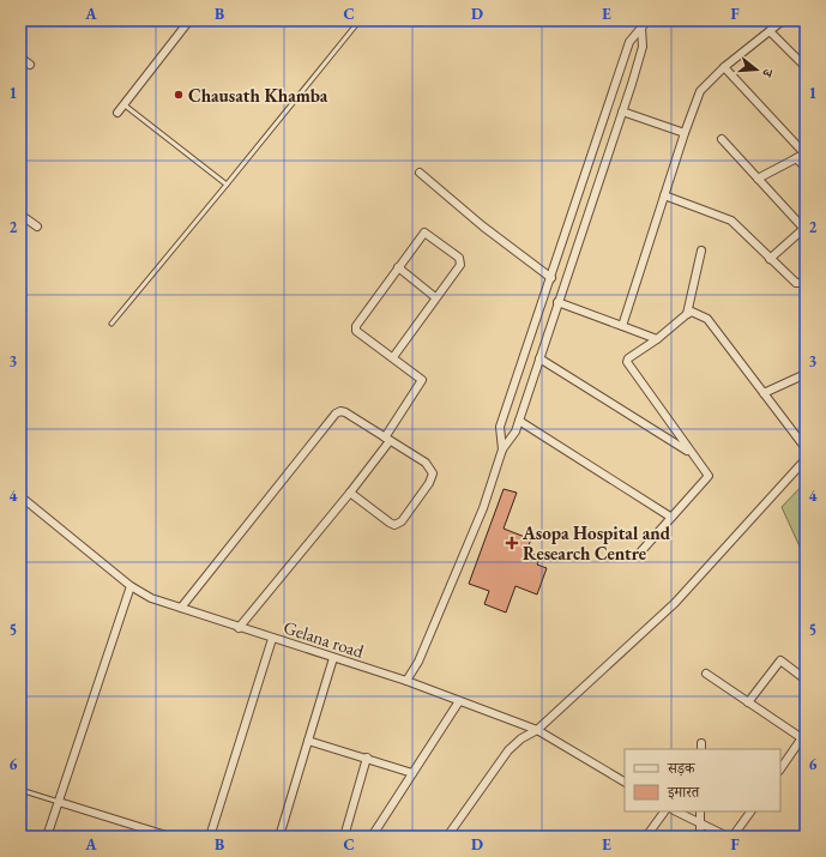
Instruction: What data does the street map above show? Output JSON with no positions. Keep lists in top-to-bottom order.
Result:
{
  "streets": {
    "street": ["Gelana road"]
  },
  "places": {
    "other": ["Chausath Khamba"],
    "health": ["Asopa Hospital and Research Centre"]
  },
  "legend": ["सड़क", "इमारत"],
  "north": "right",
  "grid": {
    "columns": [
      "A",
      "B",
      "C",
      "D",
      "E",
      "F"
    ],
    "rows": [
      "1",
      "2",
      "3",
      "4",
      "5",
      "6"
    ]
  }
}
